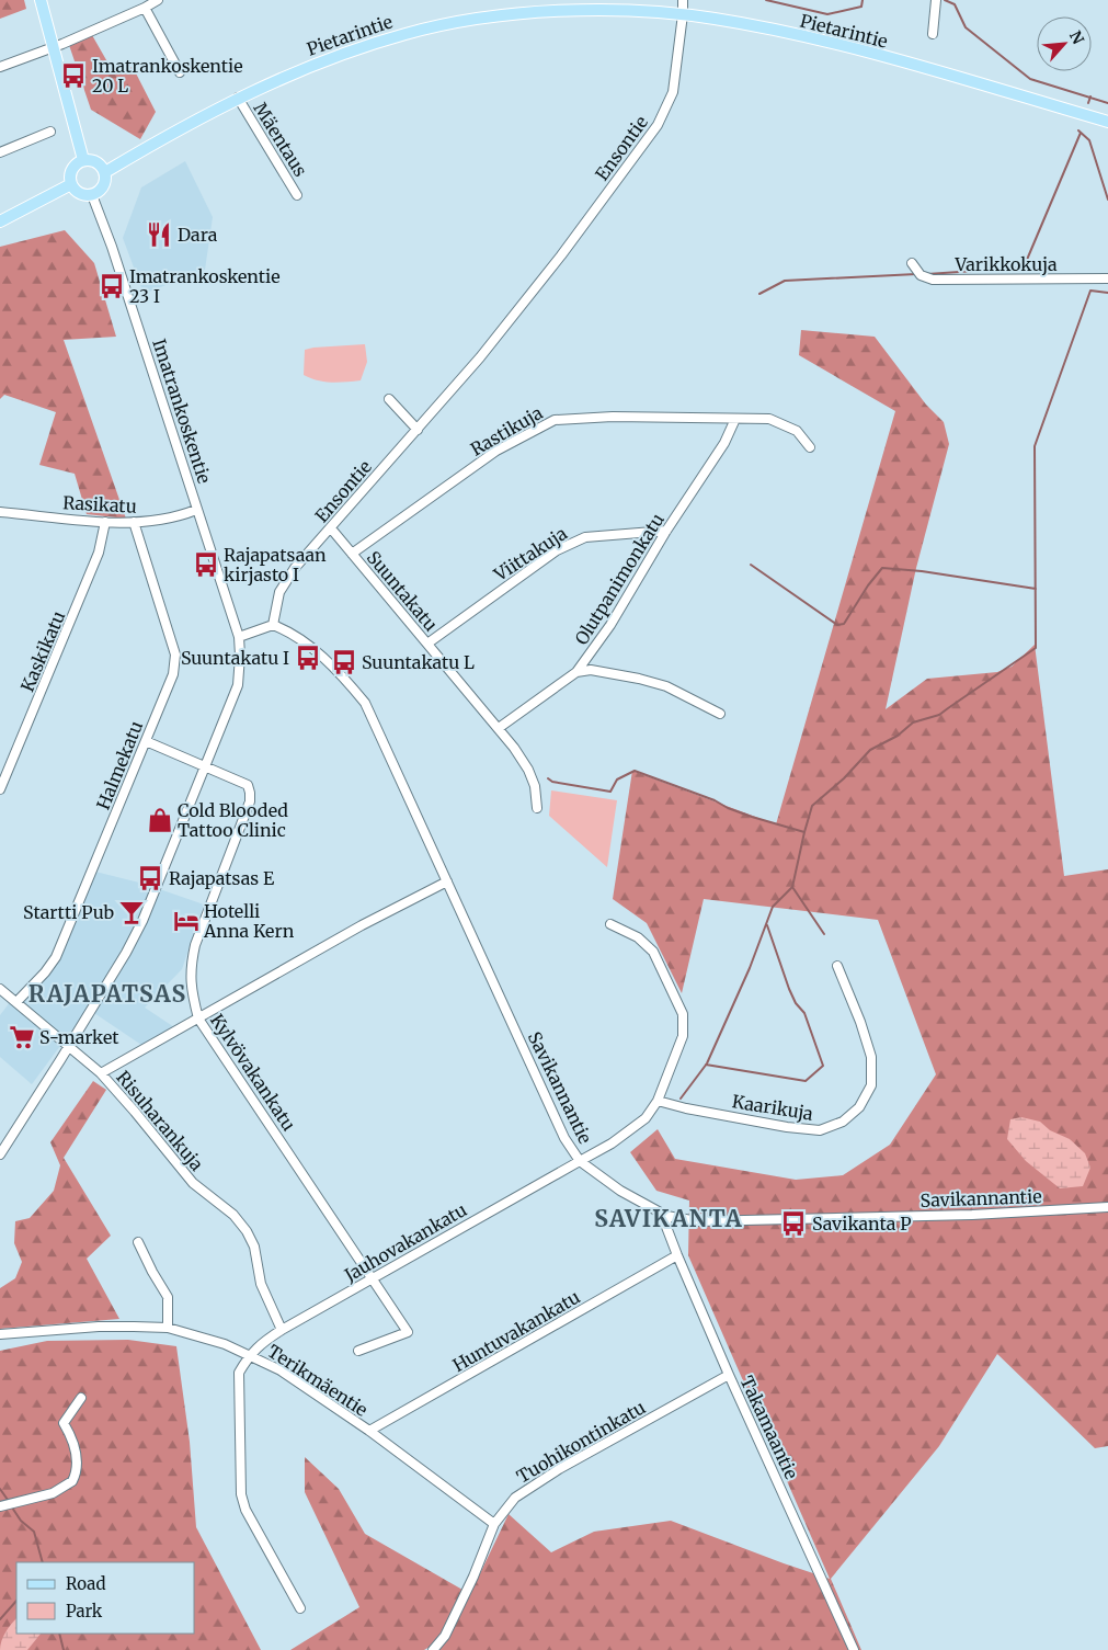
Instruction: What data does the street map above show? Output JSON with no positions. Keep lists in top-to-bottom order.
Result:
{
  "streets": {
    "main road": ["Pietarintie"],
    "street": [
      "Mäentaus",
      "Ensontie",
      "Varikkokuja",
      "Imatrankoskentie",
      "Rastikuja",
      "Rasikatu",
      "Viittakuja",
      "Olutpanimonkatu",
      "Suuntakatu",
      "Kaskikatu",
      "Halmekatu",
      "Kylvövakankatu",
      "Savikannantie",
      "Kaarikuja",
      "Risuharankuja",
      "Jauhovakankatu",
      "Huntuvakankatu",
      "Terikmäentie",
      "Takamaantie",
      "Tuohikontinkatu"
    ]
  },
  "crossings": [
    ["Pietarintie", "Mäentaus"],
    ["Pietarintie", "Ensontie"],
    ["Pietarintie", "Imatrankoskentie"],
    ["Ensontie", "Suuntakatu"],
    ["Ensontie", "Savikannantie"],
    ["Imatrankoskentie", "Rasikatu"],
    ["Rastikuja", "Olutpanimonkatu"],
    ["Rastikuja", "Suuntakatu"],
    ["Rasikatu", "Kaskikatu"],
    ["Rasikatu", "Halmekatu"],
    ["Viittakuja", "Olutpanimonkatu"],
    ["Viittakuja", "Suuntakatu"],
    ["Olutpanimonkatu", "Suuntakatu"],
    ["Halmekatu", "Risuharankuja"],
    ["Kylvövakankatu", "Jauhovakankatu"],
    ["Savikannantie", "Jauhovakankatu"],
    ["Savikannantie", "Takamaantie"],
    ["Kaarikuja", "Jauhovakankatu"],
    ["Risuharankuja", "Jauhovakankatu"],
    ["Jauhovakankatu", "Terikmäentie"],
    ["Huntuvakankatu", "Terikmäentie"],
    ["Huntuvakankatu", "Takamaantie"],
    ["Terikmäentie", "Tuohikontinkatu"],
    ["Takamaantie", "Tuohikontinkatu"]
  ],
  "districts": ["RAJAPATSAS", "SAVIKANTA"],
  "places": {
    "bus stop": [
      "Imatrankoskentie 20 L",
      "Imatrankoskentie 23 I",
      "Rajapatsaan kirjasto I",
      "Suuntakatu I",
      "Suuntakatu L",
      "Rajapatsas E",
      "Savikanta P"
    ],
    "restaurant": ["Dara"],
    "shop": ["Cold Blooded Tattoo Clinic"],
    "bar": ["Startti Pub"],
    "hotel": ["Hotelli Anna Kern"],
    "supermarket": ["S-market"]
  },
  "legend": ["Road", "Park"],
  "north": "top right"
}
